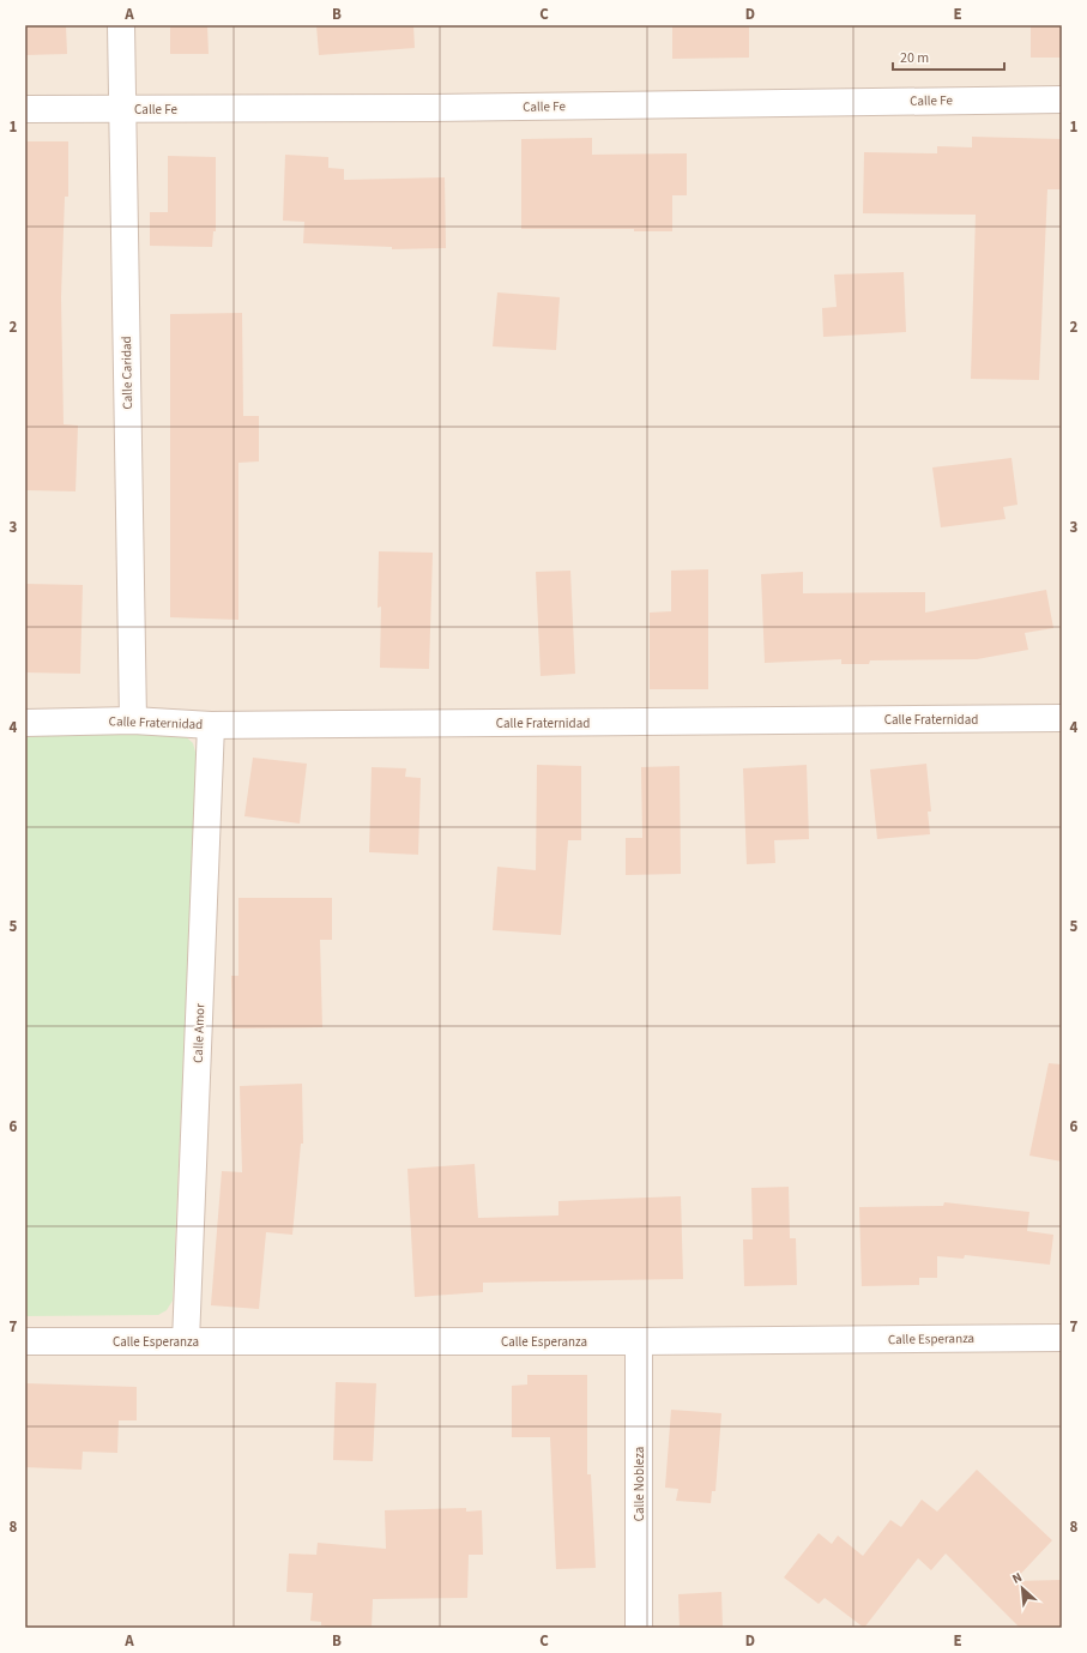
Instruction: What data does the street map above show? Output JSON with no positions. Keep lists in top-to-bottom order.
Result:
{
  "streets": {
    "street": [
      "Calle Fe",
      "Calle Caridad",
      "Calle Fraternidad",
      "Calle Amor",
      "Calle Esperanza",
      "Calle Nobleza"
    ]
  },
  "crossings": [
    ["Calle Fe", "Calle Caridad"],
    ["Calle Caridad", "Calle Fraternidad"],
    ["Calle Fraternidad", "Calle Amor"],
    ["Calle Amor", "Calle Esperanza"],
    ["Calle Esperanza", "Calle Nobleza"]
  ],
  "scale_bar": "20 m",
  "north": "top left",
  "grid": {
    "columns": [
      "A",
      "B",
      "C",
      "D",
      "E"
    ],
    "rows": [
      "1",
      "2",
      "3",
      "4",
      "5",
      "6",
      "7",
      "8"
    ]
  }
}
